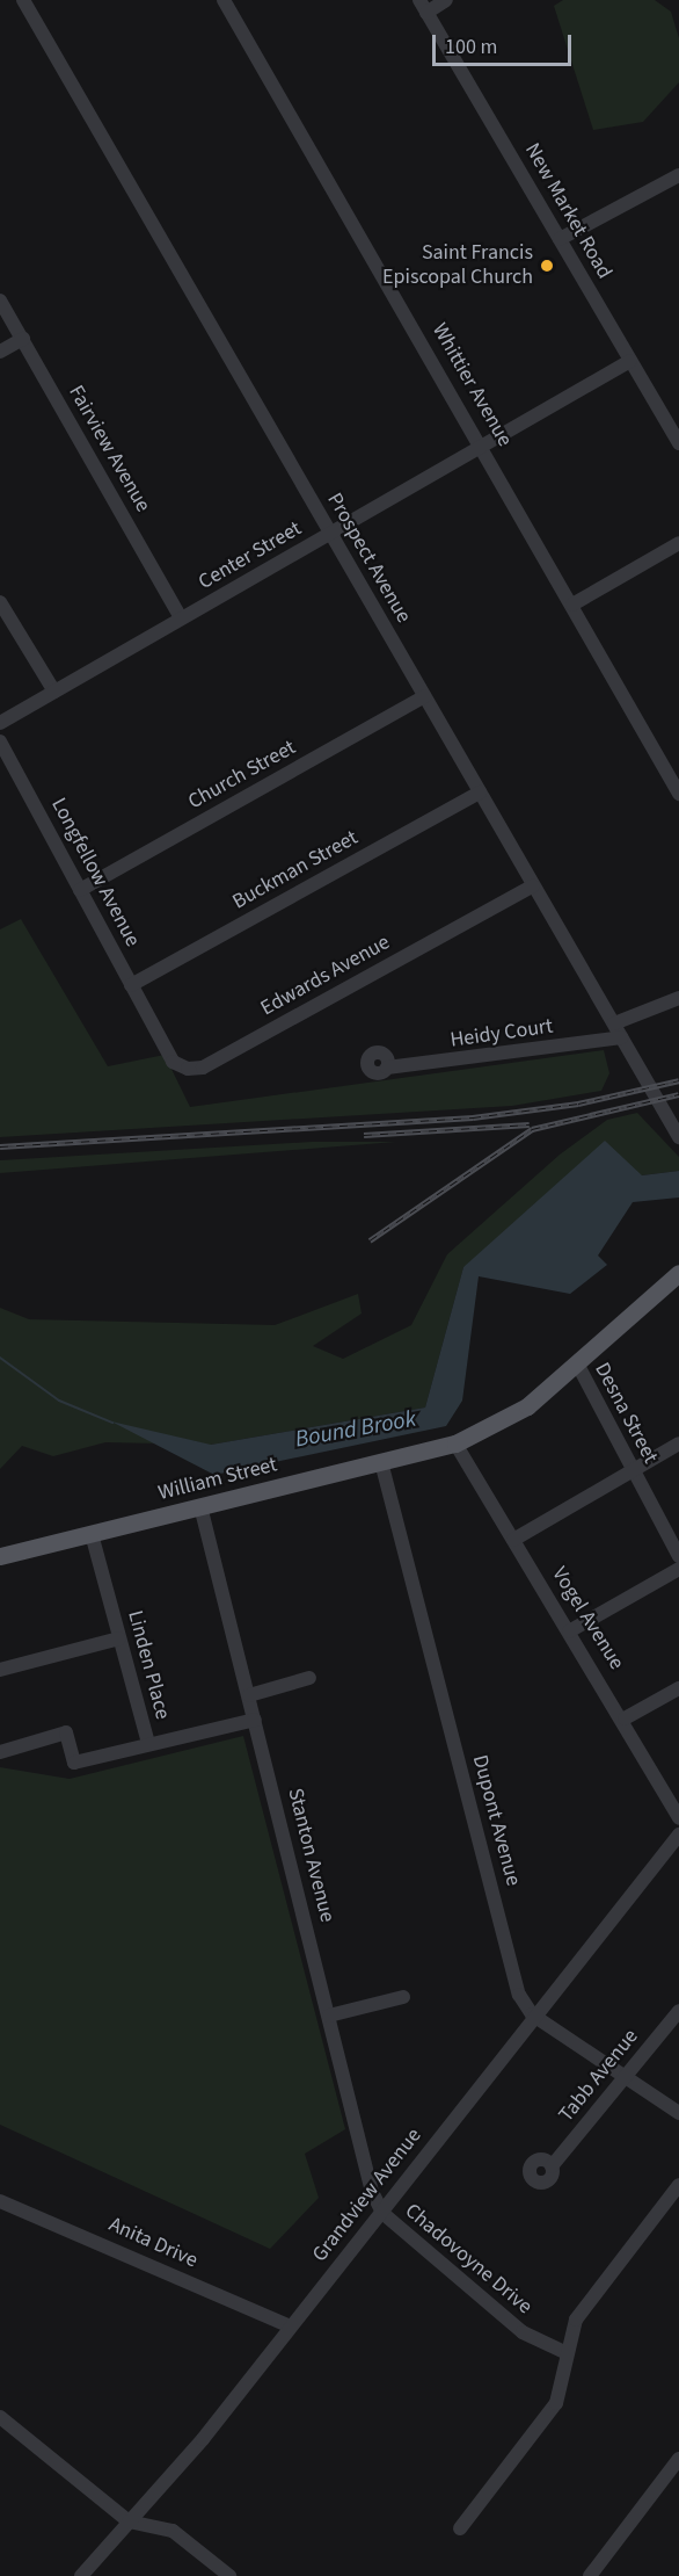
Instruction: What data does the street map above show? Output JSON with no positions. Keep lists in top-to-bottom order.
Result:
{
  "streets": {
    "main road": ["William Street"],
    "street": [
      "New Market Road",
      "Whittier Avenue",
      "Fairview Avenue",
      "Center Street",
      "Prospect Avenue",
      "Church Street",
      "Buckman Street",
      "Longfellow Avenue",
      "Edwards Avenue",
      "Heidy Court",
      "Desna Street",
      "Vogel Avenue",
      "Linden Place",
      "Dupont Avenue",
      "Stanton Avenue",
      "Tabb Avenue",
      "Grandview Avenue",
      "Anita Drive",
      "Chadovoyne Drive"
    ]
  },
  "crossings": [
    ["New Market Road", "Center Street"],
    ["Whittier Avenue", "Center Street"],
    ["Fairview Avenue", "Center Street"],
    ["Center Street", "Prospect Avenue"],
    ["Prospect Avenue", "Church Street"],
    ["Prospect Avenue", "Buckman Street"],
    ["Prospect Avenue", "Edwards Avenue"],
    ["Prospect Avenue", "Heidy Court"],
    ["Church Street", "Longfellow Avenue"],
    ["Buckman Street", "Longfellow Avenue"],
    ["Longfellow Avenue", "Edwards Avenue"],
    ["Desna Street", "William Street"],
    ["William Street", "Vogel Avenue"],
    ["William Street", "Linden Place"],
    ["William Street", "Dupont Avenue"],
    ["William Street", "Stanton Avenue"],
    ["Linden Place", "Stanton Avenue"],
    ["Dupont Avenue", "Tabb Avenue"],
    ["Dupont Avenue", "Grandview Avenue"],
    ["Stanton Avenue", "Grandview Avenue"],
    ["Stanton Avenue", "Chadovoyne Drive"],
    ["Grandview Avenue", "Anita Drive"],
    ["Grandview Avenue", "Chadovoyne Drive"]
  ],
  "water": ["Bound Brook"],
  "places": ["Saint Francis Episcopal Church"],
  "scale_bar": "100 m"
}
